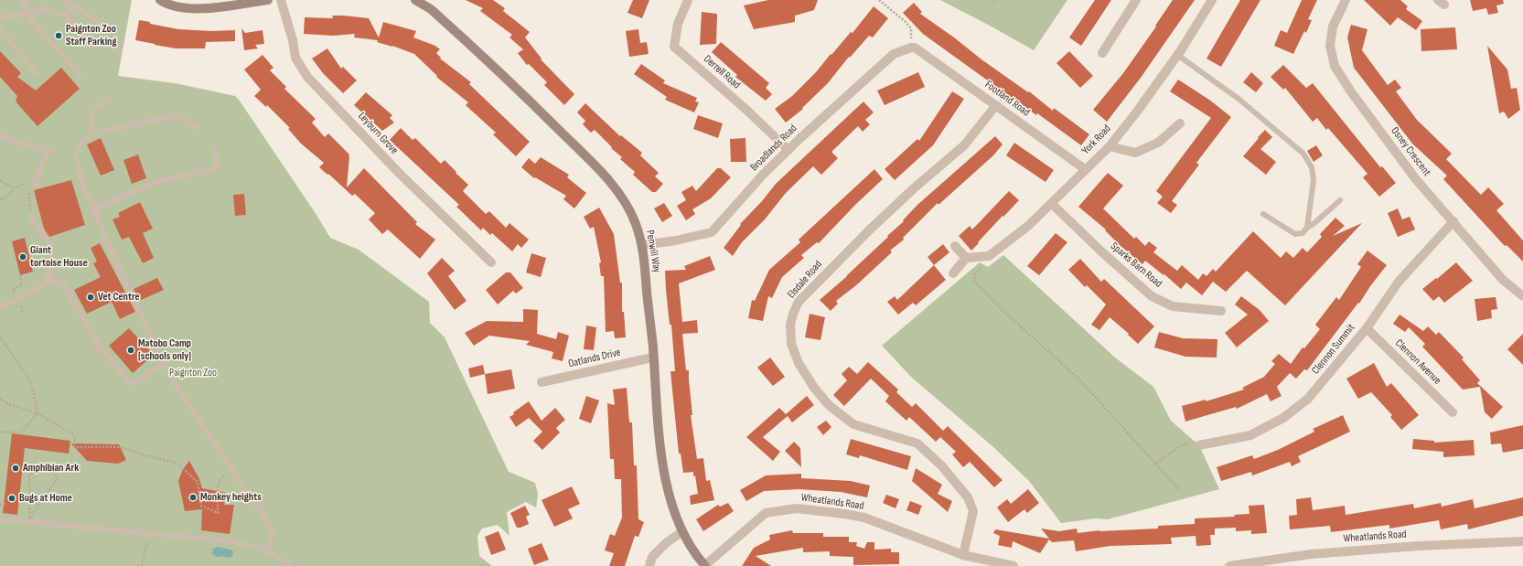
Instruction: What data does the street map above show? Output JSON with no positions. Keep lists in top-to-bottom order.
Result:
{
  "streets": {
    "street": [
      "Derrell Road",
      "Footland Road",
      "Leyburn Grove",
      "York Road",
      "Broadlands Road",
      "Osney Crescent",
      "Penwill Way",
      "Sparks Barn Road",
      "Elsdale Road",
      "Clennon Summit",
      "Oatlands Drive",
      "Clennon Avenue",
      "Wheatlands Road"
    ]
  },
  "crossings": [
    ["Derrell Road", "Broadlands Road"],
    ["Footland Road", "York Road"],
    ["Footland Road", "Broadlands Road"],
    ["Footland Road", "Elsdale Road"],
    ["York Road", "Sparks Barn Road"],
    ["Broadlands Road", "Penwill Way"],
    ["Osney Crescent", "Clennon Summit"],
    ["Penwill Way", "Oatlands Drive"],
    ["Penwill Way", "Wheatlands Road"],
    ["Elsdale Road", "Wheatlands Road"],
    ["Clennon Summit", "Clennon Avenue"]
  ],
  "parks": ["Paignton Zoo"],
  "places": [
    "Paignton Zoo Staff Parking",
    "Giant tortoise House",
    "Vet Centre",
    "Matobo Camp (schools only)",
    "Amphibian Ark",
    "Monkey heights",
    "Bugs at Home"
  ]
}
